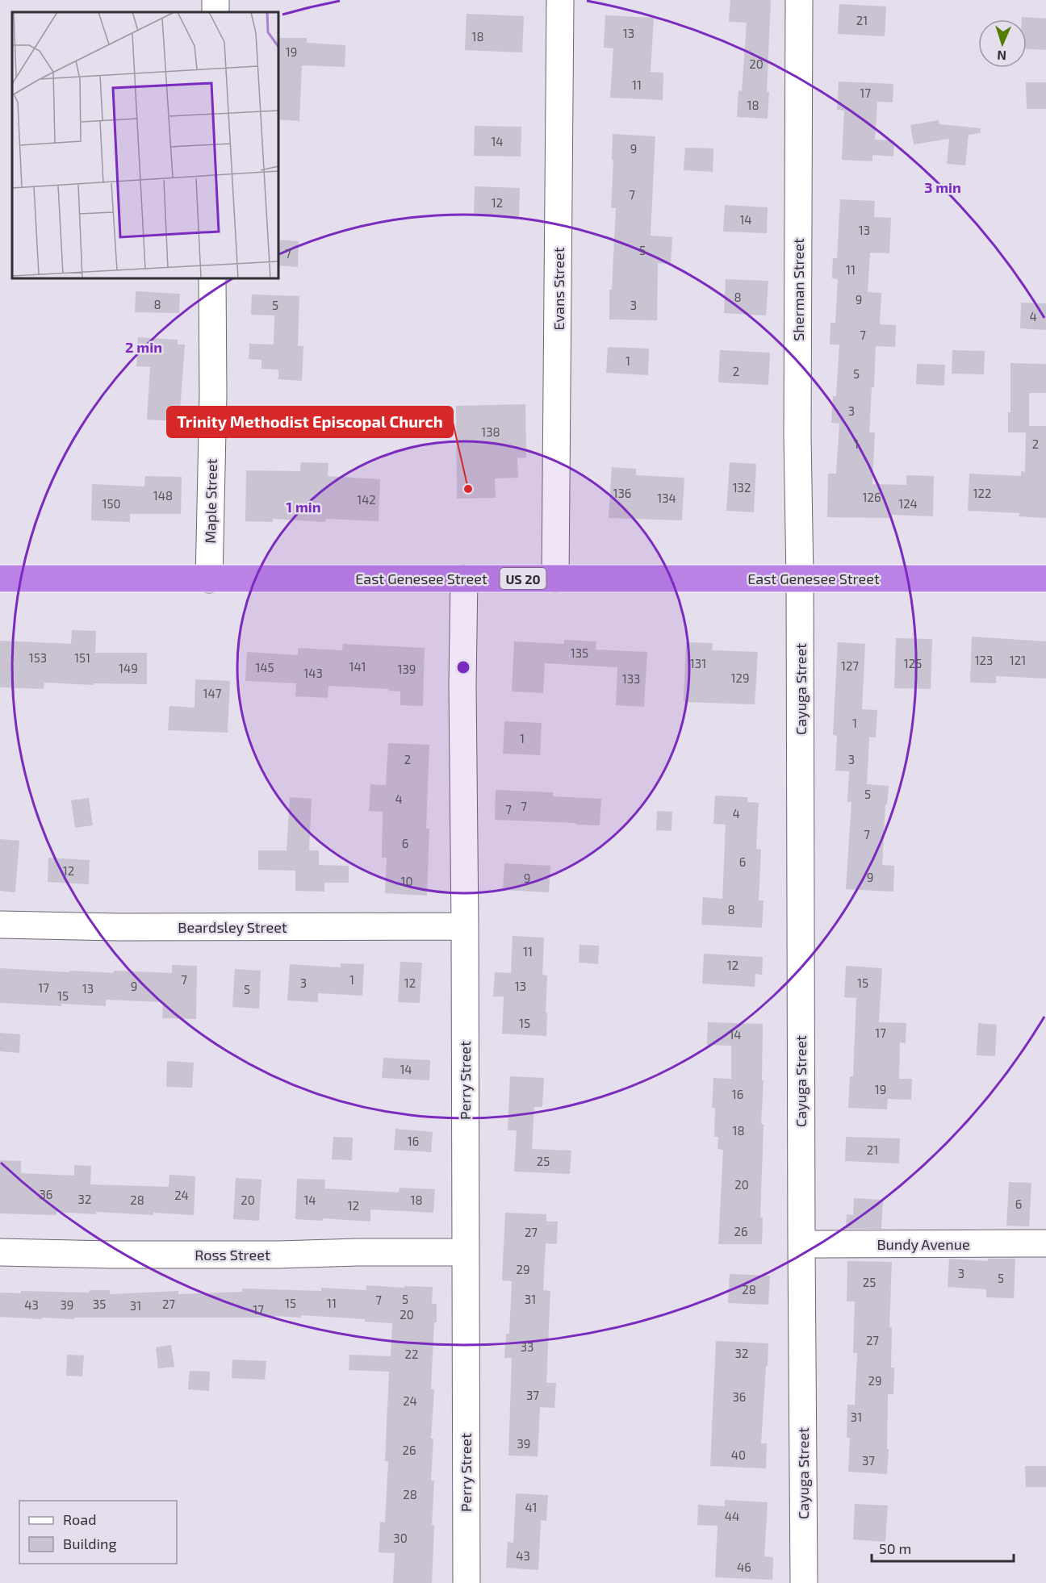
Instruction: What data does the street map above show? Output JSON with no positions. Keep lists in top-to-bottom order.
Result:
{
  "streets": {
    "highway": ["East Genesee Street", "US 20"],
    "street": [
      "Evans Street",
      "Sherman Street",
      "Maple Street",
      "Cayuga Street",
      "Beardsley Street",
      "Perry Street",
      "Bundy Avenue",
      "Ross Street"
    ]
  },
  "crossings": [
    ["Evans Street", "East Genesee Street"],
    ["Sherman Street", "East Genesee Street"],
    ["Sherman Street", "Cayuga Street"],
    ["Maple Street", "East Genesee Street"],
    ["East Genesee Street", "Cayuga Street"],
    ["East Genesee Street", "Perry Street"],
    ["Cayuga Street", "Bundy Avenue"],
    ["Beardsley Street", "Perry Street"],
    ["Perry Street", "Ross Street"]
  ],
  "places": ["Trinity Methodist Episcopal Church"],
  "house_numbers": [
    "21",
    "13",
    "18",
    "19",
    "20",
    "11",
    "17",
    "18",
    "14",
    "9",
    "7",
    "12",
    "14",
    "13",
    "5",
    "7",
    "11",
    "8",
    "9",
    "8",
    "5",
    "3",
    "4",
    "7",
    "1",
    "2",
    "5",
    "3",
    "138",
    "1",
    "2",
    "132",
    "136",
    "122",
    "148",
    "126",
    "134",
    "142",
    "150",
    "124",
    "135",
    "153",
    "151",
    "123",
    "121",
    "131",
    "125",
    "127",
    "141",
    "145",
    "149",
    "139",
    "143",
    "129",
    "133",
    "147",
    "1",
    "1",
    "2",
    "3",
    "5",
    "4",
    "7",
    "7",
    "4",
    "7",
    "6",
    "6",
    "12",
    "9",
    "9",
    "10",
    "8",
    "11",
    "12",
    "7",
    "1",
    "3",
    "12",
    "15",
    "9",
    "13",
    "17",
    "13",
    "5",
    "15",
    "15",
    "17",
    "14",
    "14",
    "19",
    "16",
    "18",
    "16",
    "21",
    "25",
    "20",
    "36",
    "24",
    "32",
    "28",
    "20",
    "14",
    "18",
    "6",
    "12",
    "26",
    "27",
    "29",
    "3",
    "5",
    "25",
    "28",
    "5",
    "31",
    "7",
    "15",
    "11",
    "35",
    "27",
    "43",
    "39",
    "31",
    "17",
    "20",
    "27",
    "33",
    "32",
    "22",
    "29",
    "37",
    "36",
    "24",
    "31",
    "39",
    "26",
    "40",
    "37",
    "28",
    "41",
    "44",
    "30",
    "43",
    "46"
  ],
  "legend": ["Road", "Building"],
  "scale_bar": "50 m",
  "north": "bottom",
  "rings": ["3 min", "2 min", "1 min"]
}
